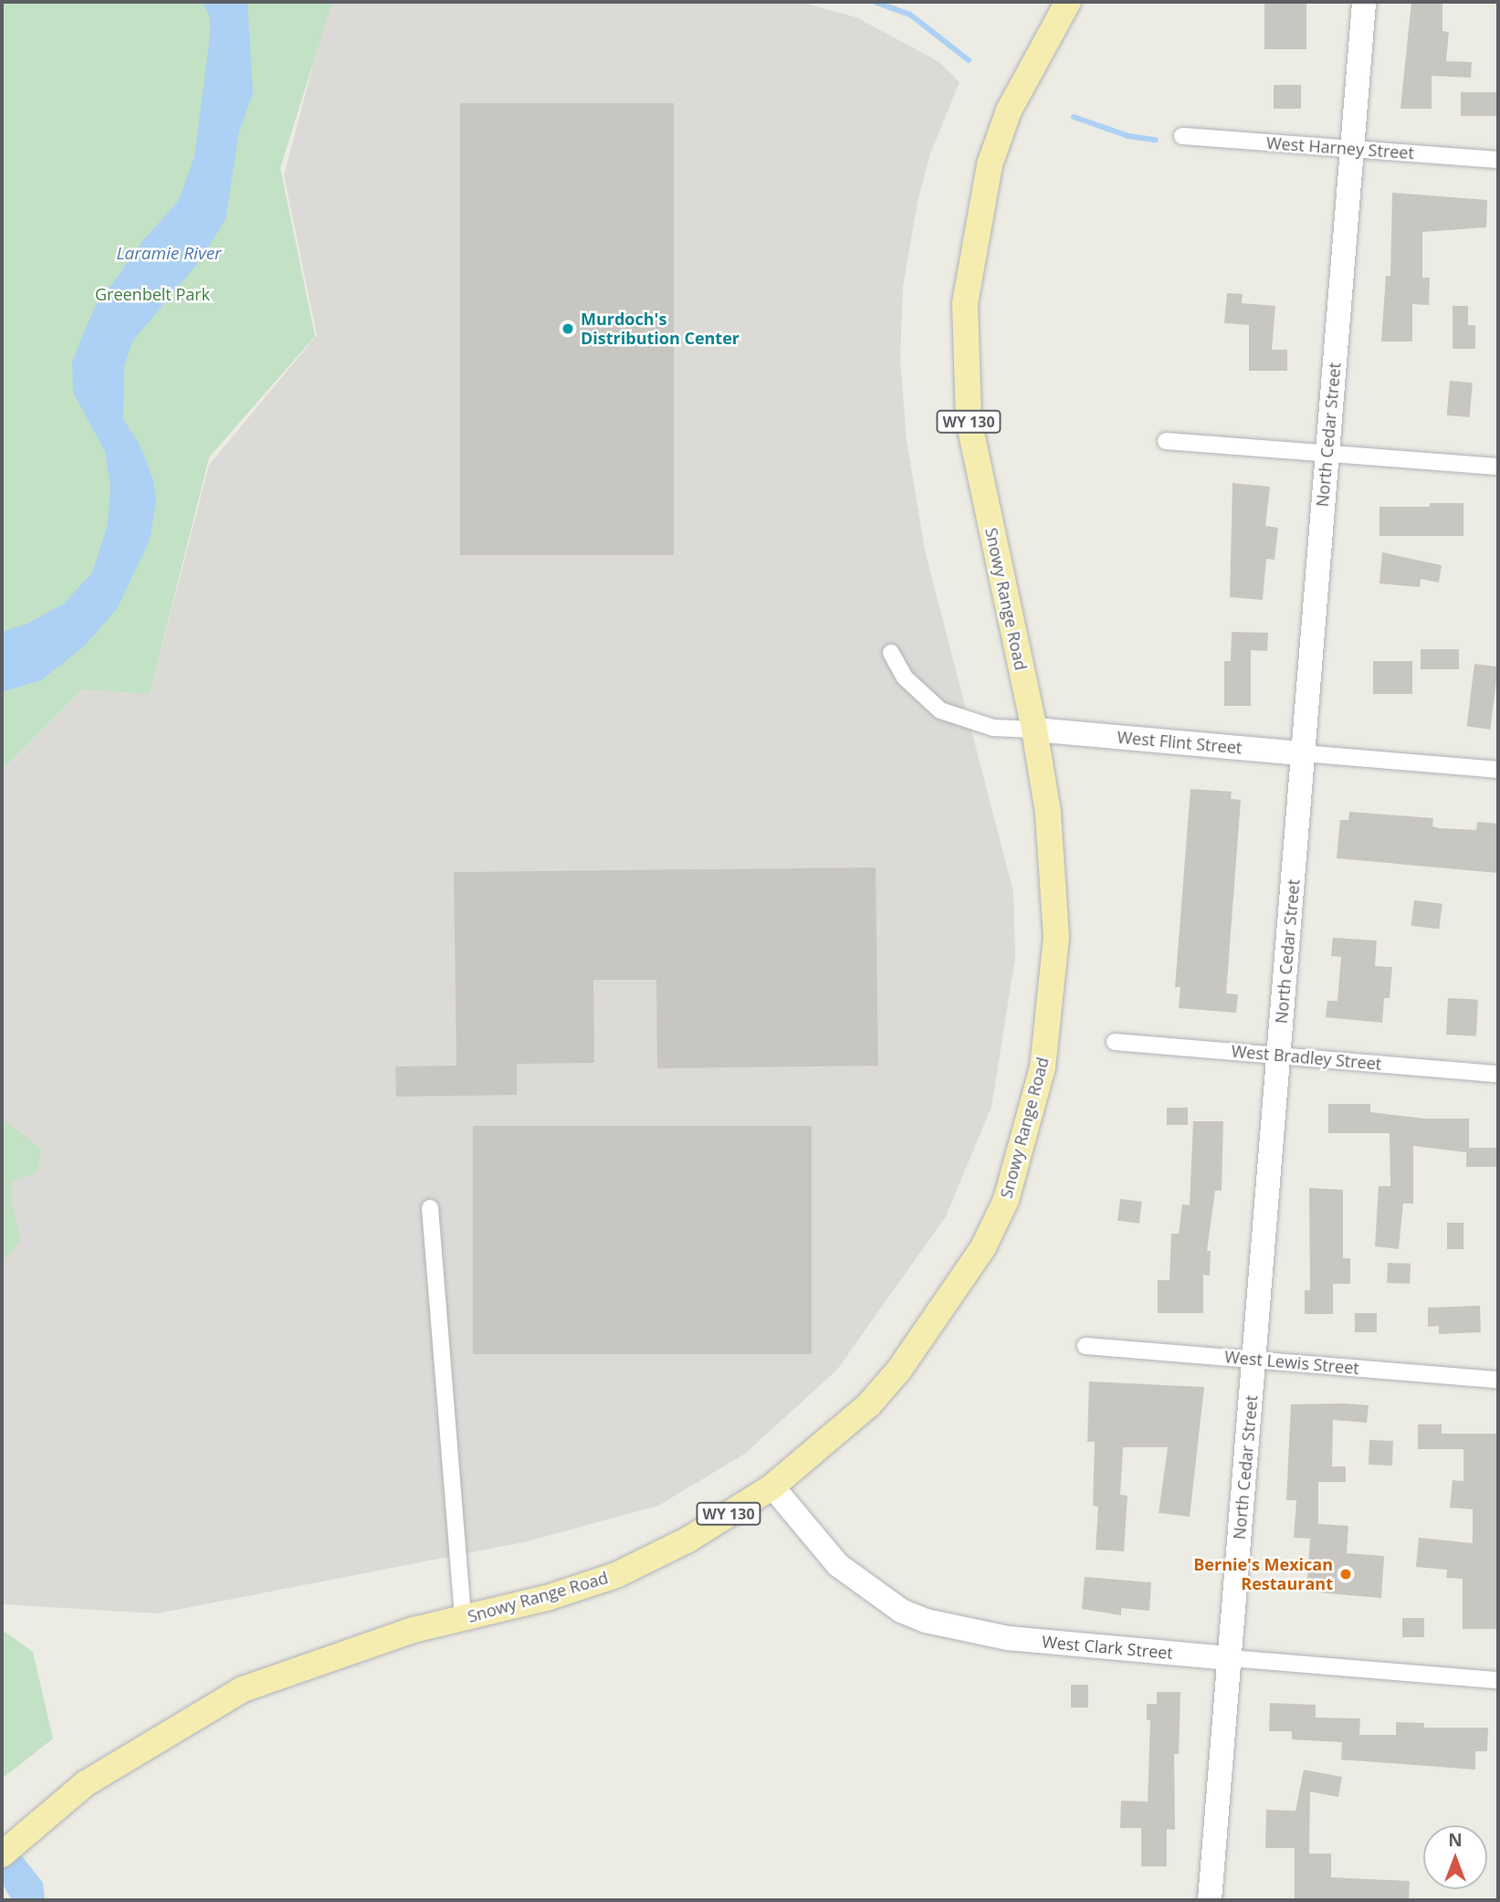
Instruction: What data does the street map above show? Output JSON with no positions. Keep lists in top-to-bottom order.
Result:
{
  "streets": {
    "main road": ["WY 130", "Snowy Range Road"],
    "street": [
      "West Harney Street",
      "North Cedar Street",
      "West Flint Street",
      "West Bradley Street",
      "West Lewis Street",
      "West Clark Street"
    ]
  },
  "crossings": [
    ["West Harney Street", "North Cedar Street"],
    ["North Cedar Street", "West Flint Street"],
    ["North Cedar Street", "West Bradley Street"],
    ["North Cedar Street", "West Lewis Street"],
    ["North Cedar Street", "West Clark Street"],
    ["Snowy Range Road", "West Flint Street"],
    ["Snowy Range Road", "West Clark Street"]
  ],
  "water": ["Laramie River"],
  "parks": ["Greenbelt Park"],
  "places": ["Murdoch's Distribution Center", "Bernie's Mexican Restaurant"],
  "north": "top"
}
